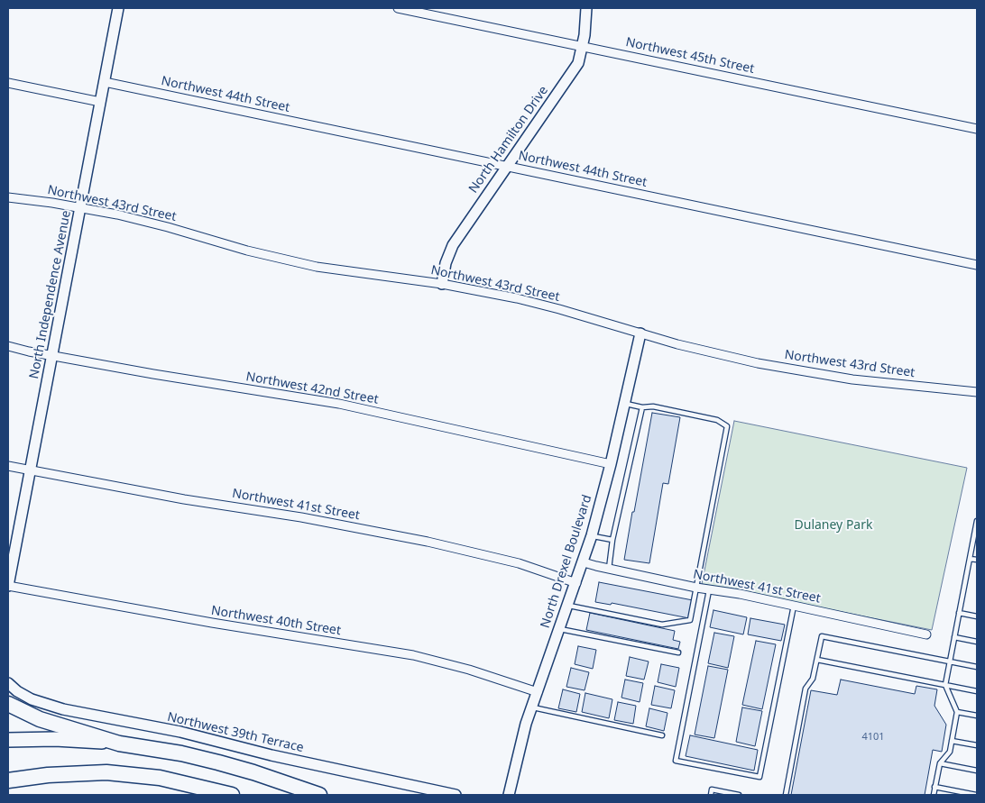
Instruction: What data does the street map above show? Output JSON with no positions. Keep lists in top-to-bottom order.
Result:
{
  "streets": {
    "street": [
      "Northwest 45th Street",
      "Northwest 44th Street",
      "North Hamilton Drive",
      "Northwest 43rd Street",
      "North Independence Avenue",
      "Northwest 42nd Street",
      "Northwest 41st Street",
      "North Drexel Boulevard",
      "Northwest 40th Street",
      "Northwest 39th Terrace"
    ]
  },
  "crossings": [
    ["Northwest 45th Street", "North Hamilton Drive"],
    ["Northwest 44th Street", "North Hamilton Drive"],
    ["Northwest 44th Street", "North Independence Avenue"],
    ["North Hamilton Drive", "Northwest 43rd Street"],
    ["Northwest 43rd Street", "North Independence Avenue"],
    ["Northwest 43rd Street", "North Drexel Boulevard"],
    ["North Independence Avenue", "Northwest 42nd Street"],
    ["North Independence Avenue", "Northwest 41st Street"],
    ["North Independence Avenue", "Northwest 40th Street"],
    ["Northwest 42nd Street", "North Drexel Boulevard"],
    ["Northwest 41st Street", "North Drexel Boulevard"],
    ["North Drexel Boulevard", "Northwest 40th Street"]
  ],
  "parks": ["Dulaney Park"],
  "house_numbers": ["4101"]
}
